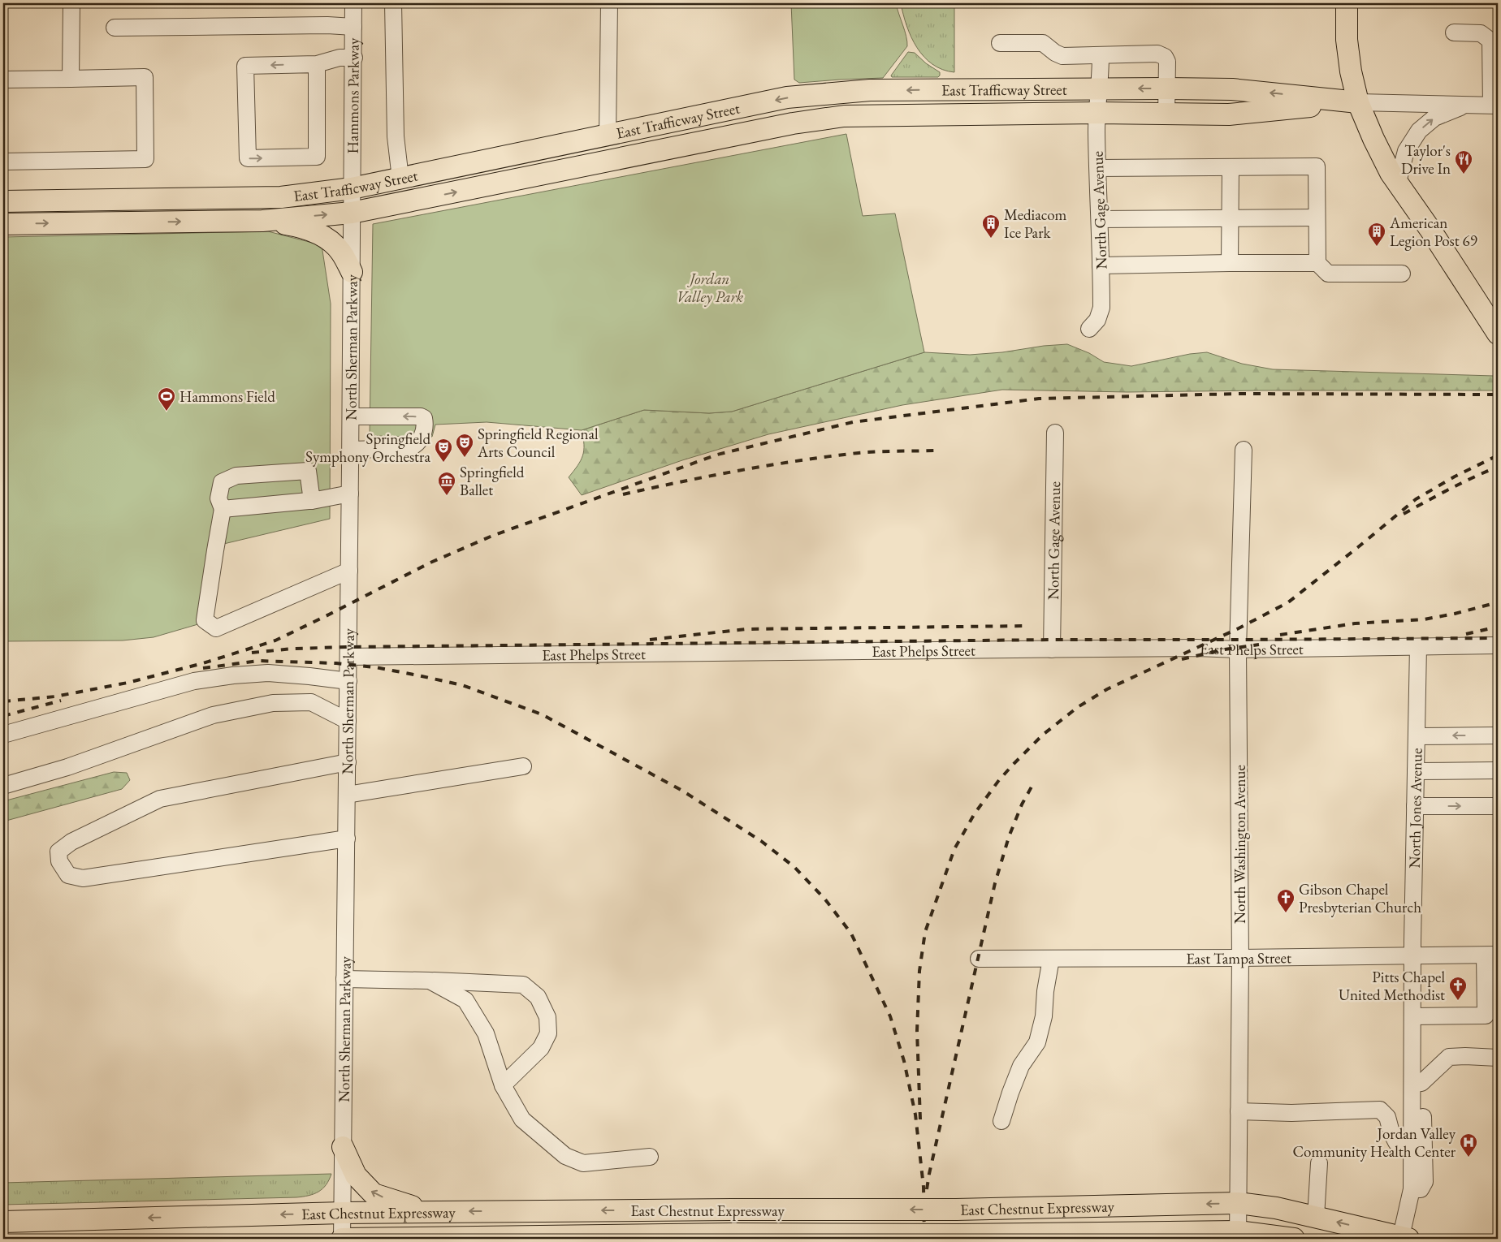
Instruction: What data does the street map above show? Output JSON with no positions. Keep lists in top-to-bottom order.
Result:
{
  "streets": {
    "main road": ["East Trafficway Street", "East Chestnut Expressway"],
    "street": [
      "Hammons Parkway",
      "North Gage Avenue",
      "North Sherman Parkway",
      "East Phelps Street",
      "North Jones Avenue",
      "North Washington Avenue",
      "East Tampa Street"
    ]
  },
  "crossings": [
    ["East Trafficway Street", "Hammons Parkway"],
    ["East Trafficway Street", "North Gage Avenue"],
    ["East Trafficway Street", "North Sherman Parkway"],
    ["Hammons Parkway", "North Sherman Parkway"],
    ["North Gage Avenue", "East Phelps Street"],
    ["North Sherman Parkway", "East Phelps Street"],
    ["North Sherman Parkway", "East Chestnut Expressway"],
    ["East Phelps Street", "North Jones Avenue"],
    ["East Phelps Street", "North Washington Avenue"],
    ["North Jones Avenue", "East Tampa Street"],
    ["North Jones Avenue", "East Chestnut Expressway"],
    ["North Washington Avenue", "East Tampa Street"],
    ["North Washington Avenue", "East Chestnut Expressway"]
  ],
  "parks": ["Jordan Valley Park"],
  "places": {
    "restaurant": ["Taylor's Drive In"],
    "building": ["Mediacom Ice Park", "American Legion Post 69"],
    "sports": ["Hammons Field"],
    "theatre": ["Springfield Regional Arts Council", "Springfield Symphony Orchestra"],
    "museum": ["Springfield Ballet"],
    "church": ["Gibson Chapel Presbyterian Church", "Pitts Chapel United Methodist"],
    "hospital": ["Jordan Valley Community Health Center"]
  }
}
